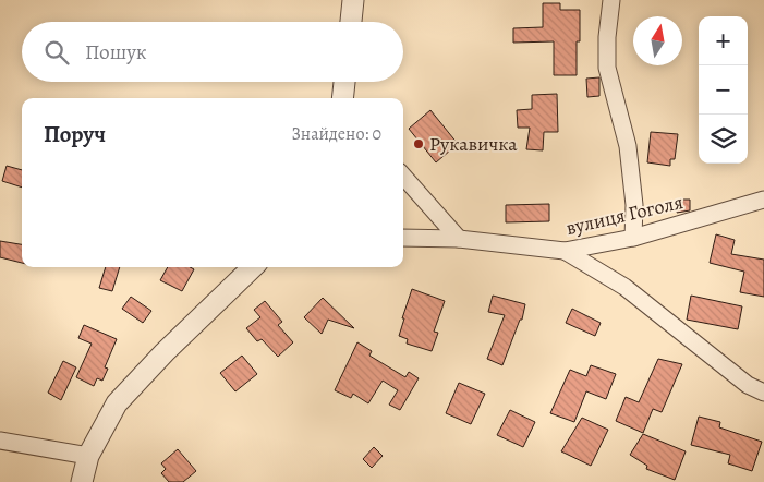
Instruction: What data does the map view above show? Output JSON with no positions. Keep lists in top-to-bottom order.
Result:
{
  "streets": {
    "street": ["вулиця Гоголя"]
  },
  "places": ["Рукавичка"],
  "north": "top",
  "page": {
    "map_buttons": ["+", "−"],
    "search": "Пошук",
    "heading": ["Поруч", "Знайдено: 0"]
  }
}
